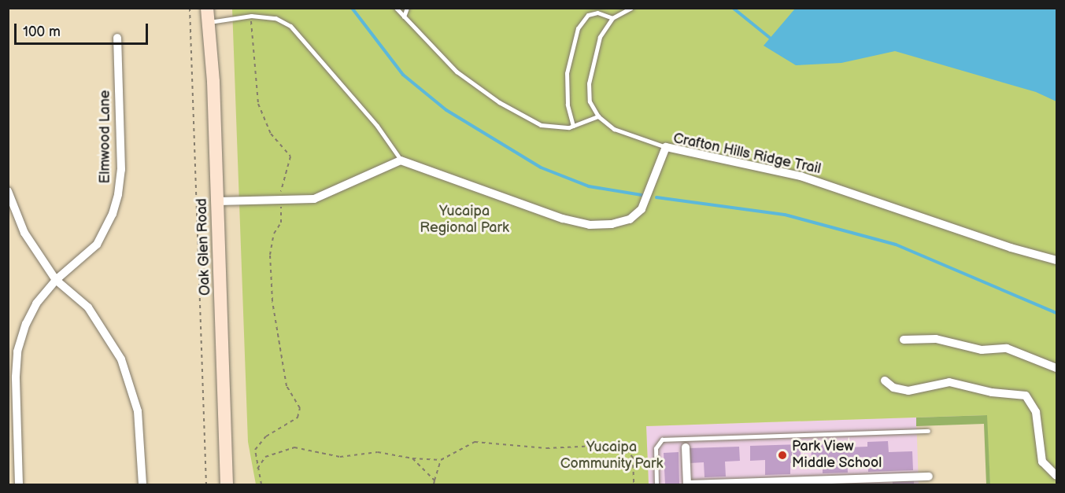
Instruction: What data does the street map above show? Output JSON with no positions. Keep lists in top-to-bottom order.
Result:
{
  "streets": {
    "main road": ["Oak Glen Road"],
    "street": ["Elmwood Lane", "Crafton Hills Ridge Trail"]
  },
  "parks": ["Yucaipa Regional Park", "Yucaipa Community Park"],
  "places": ["Park View Middle School"],
  "scale_bar": "100 m"
}
